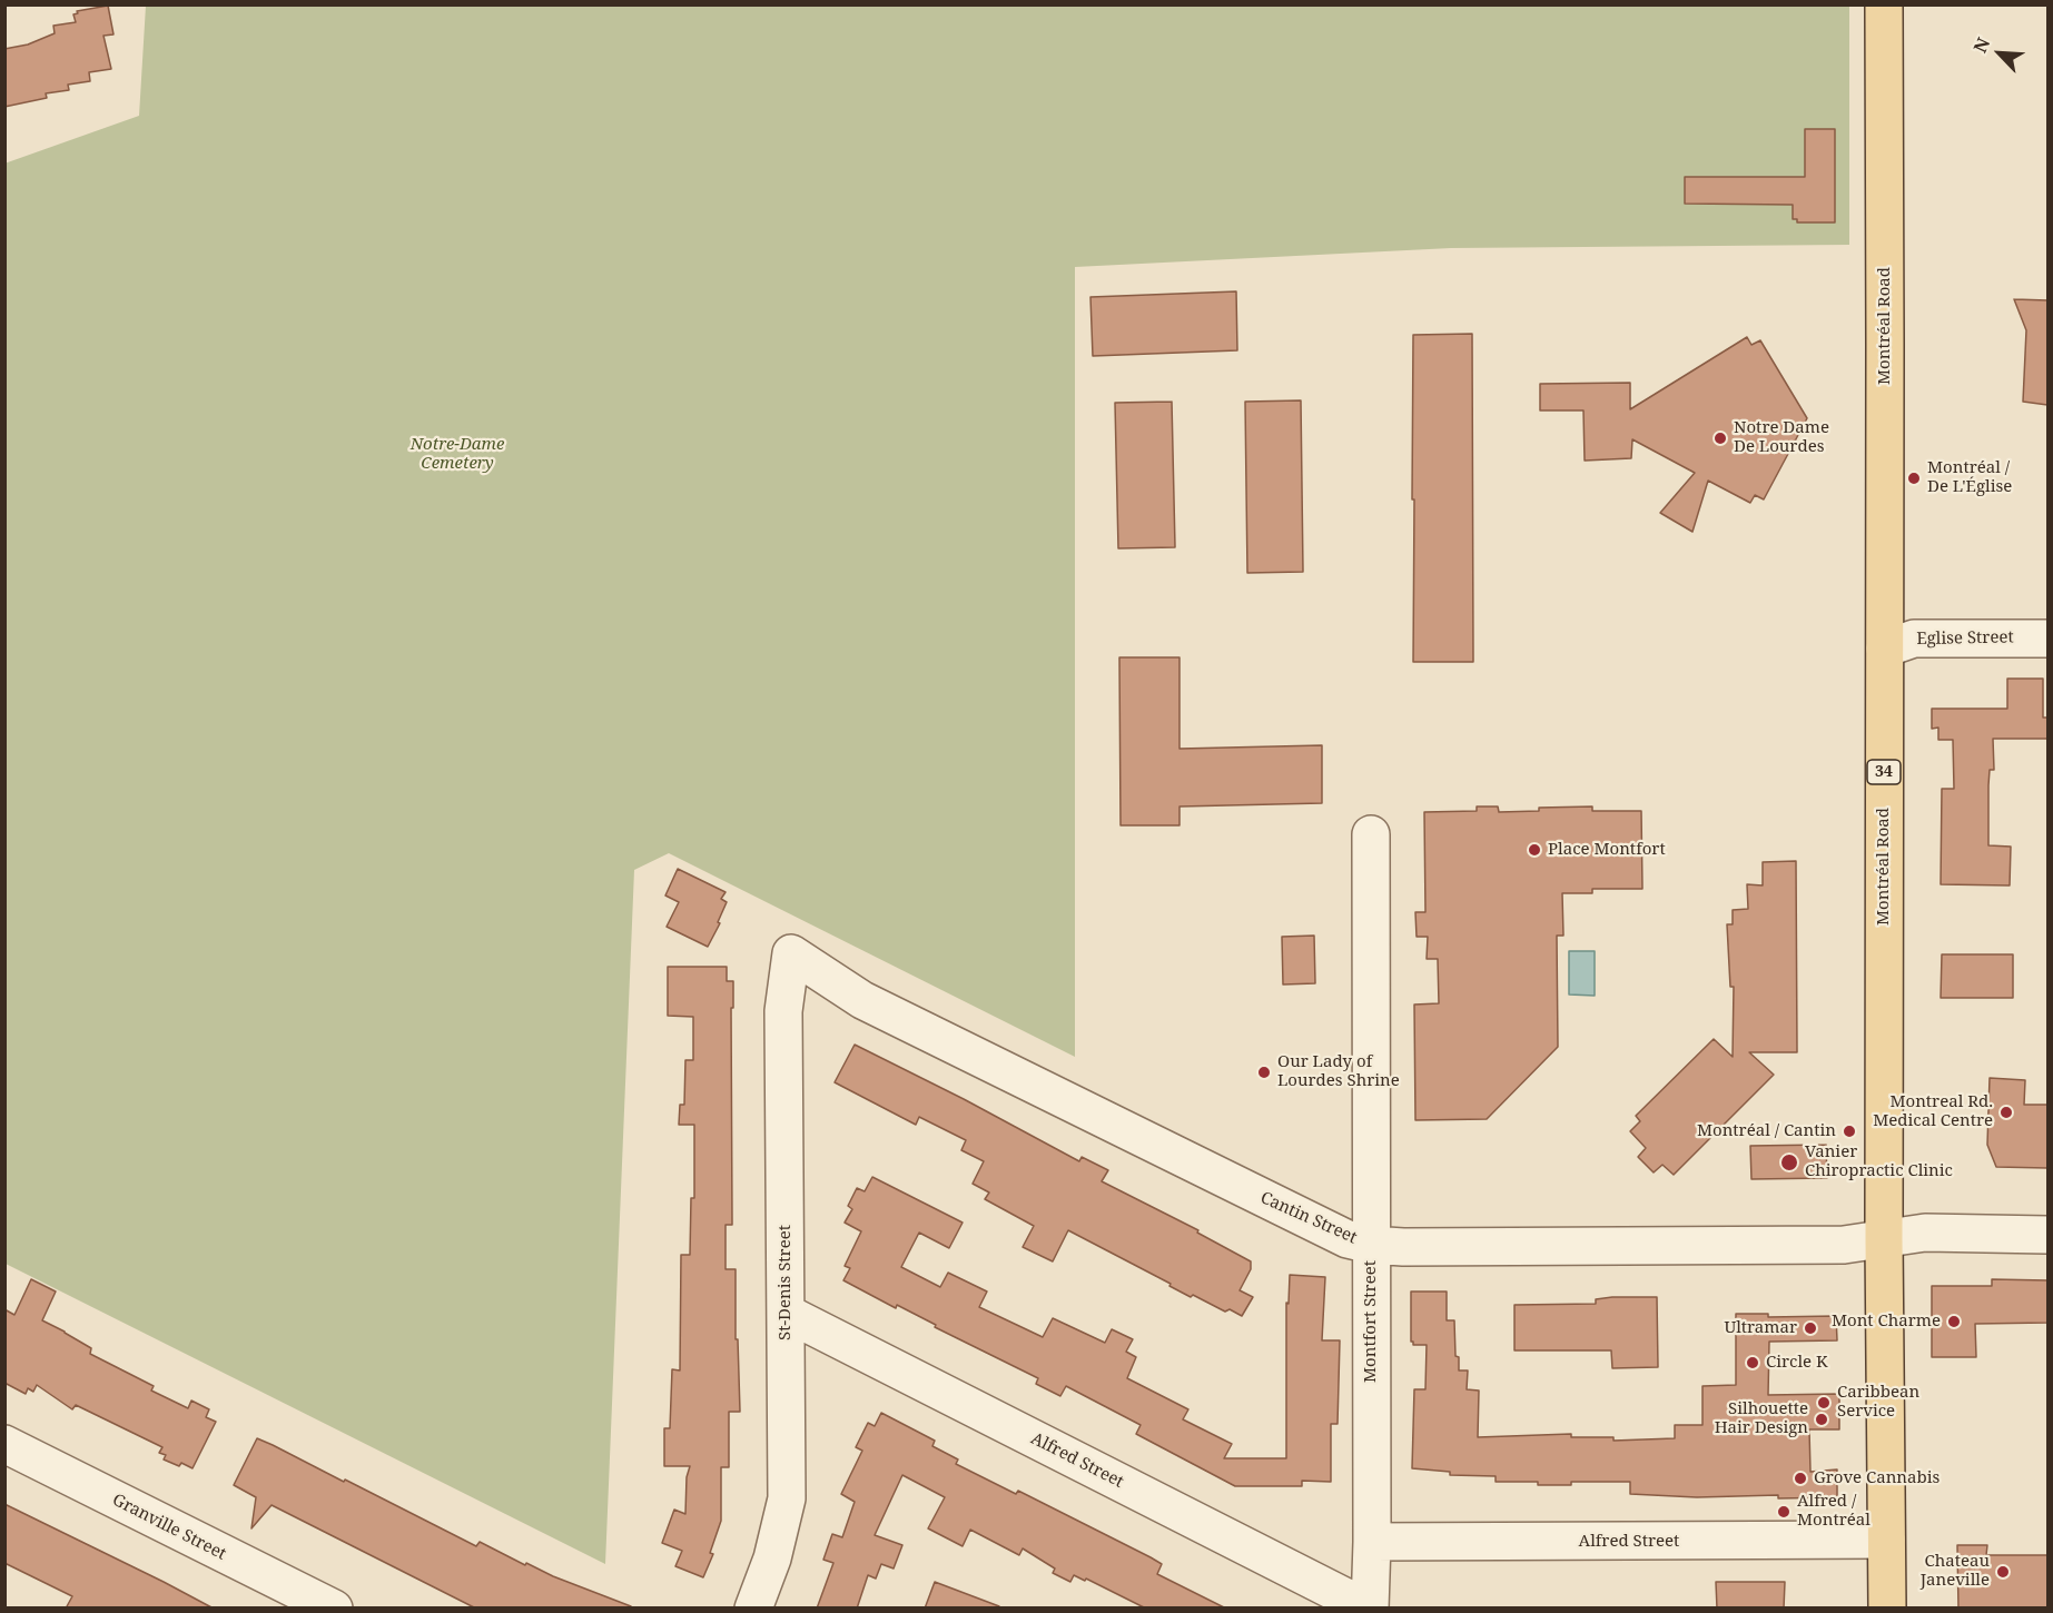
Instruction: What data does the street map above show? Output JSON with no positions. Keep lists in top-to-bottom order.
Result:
{
  "streets": {
    "main road": ["Montréal Road", "34"],
    "street": [
      "Eglise Street",
      "Cantin Street",
      "St-Denis Street",
      "Montfort Street",
      "Alfred Street",
      "Granville Street"
    ]
  },
  "crossings": [
    ["Montréal Road", "Eglise Street"],
    ["Montréal Road", "Cantin Street"],
    ["Montréal Road", "Alfred Street"],
    ["Cantin Street", "St-Denis Street"],
    ["Cantin Street", "Montfort Street"],
    ["St-Denis Street", "Alfred Street"],
    ["Montfort Street", "Alfred Street"]
  ],
  "parks": ["Notre-Dame Cemetery"],
  "places": [
    "Notre Dame De Lourdes",
    "Montréal / De L'Église",
    "Place Montfort",
    "Our Lady of Lourdes Shrine",
    "Montreal Rd. Medical Centre",
    "Montréal / Cantin",
    "Vanier Chiropractic Clinic",
    "Mont Charme",
    "Ultramar",
    "Circle K",
    "Caribbean Service",
    "Silhouette Hair Design",
    "Grove Cannabis",
    "Alfred / Montréal",
    "Chateau Janeville"
  ],
  "north": "top left"
}
